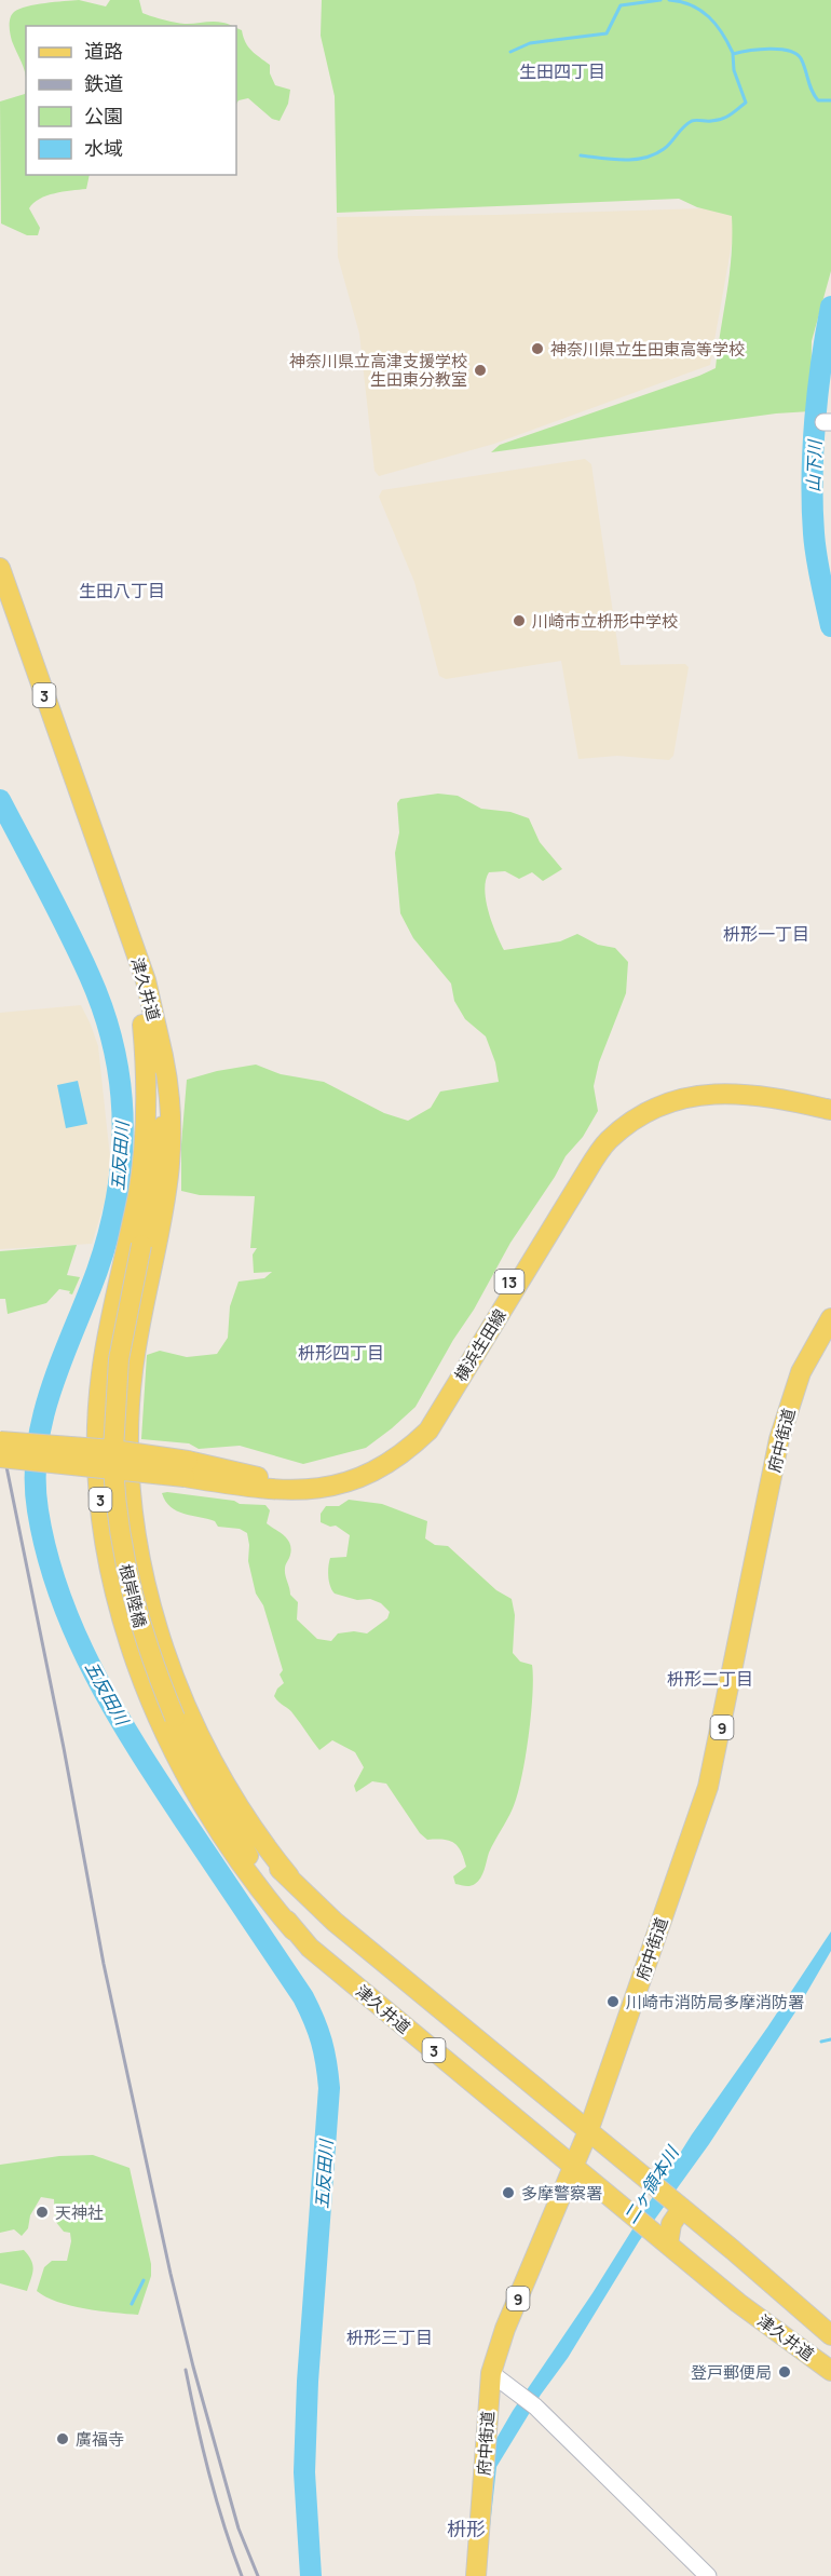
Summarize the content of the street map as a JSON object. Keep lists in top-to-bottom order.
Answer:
{
  "streets": {
    "main road": [
      "3",
      "津久井道",
      "13",
      "横浜生田線",
      "府中街道",
      "根岸陸橋",
      "9"
    ]
  },
  "crossings": [
    ["3", "津久井道"],
    ["津久井道", "府中街道"],
    ["津久井道", "根岸陸橋"],
    ["13", "横浜生田線"],
    ["13", "根岸陸橋"]
  ],
  "districts": [
    "生田四丁目",
    "生田八丁目",
    "枡形一丁目",
    "枡形四丁目",
    "枡形二丁目",
    "枡形三丁目",
    "枡形"
  ],
  "water": ["山下川", "五反田川", "二ヶ領本川"],
  "places": [
    "神奈川県立生田東高等学校",
    "神奈川県立高津支援学校 生田東分教室",
    "川崎市立枡形中学校",
    "川崎市消防局多摩消防署",
    "多摩警察署",
    "天神社",
    "登戸郵便局",
    "廣福寺"
  ],
  "legend": [
    "道路",
    "鉄道",
    "公園",
    "水域"
  ]
}
